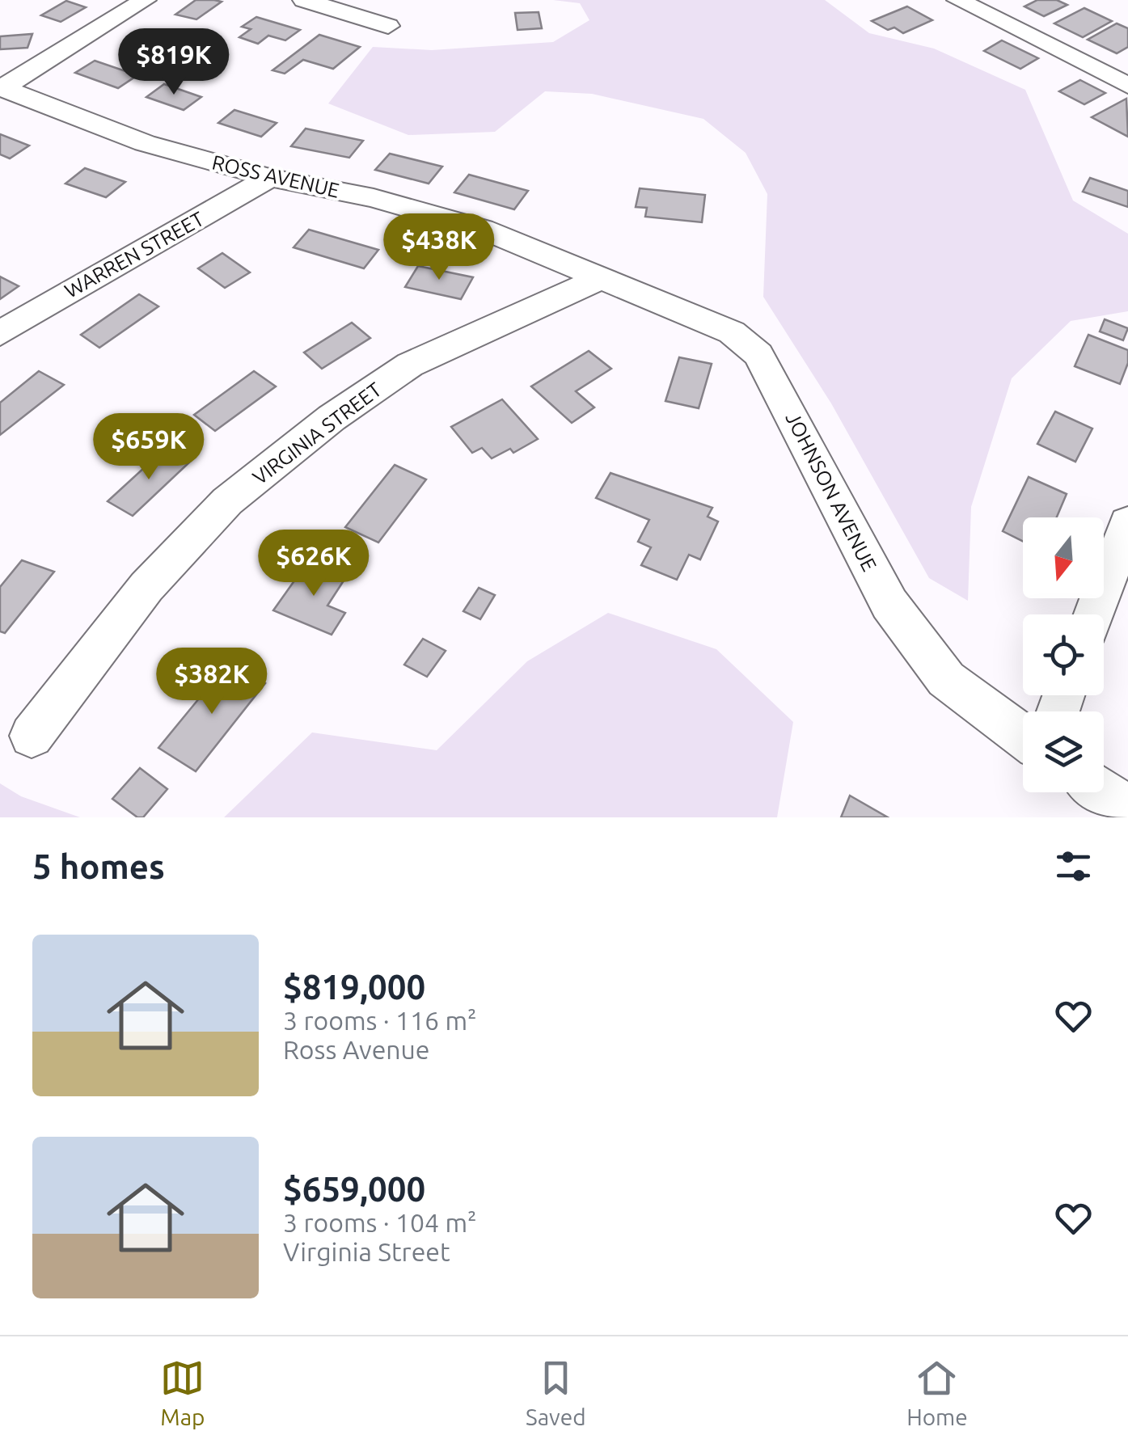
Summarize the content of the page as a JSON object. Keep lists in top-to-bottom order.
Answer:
{
  "streets": {
    "street": [
      "ROSS AVENUE",
      "WARREN STREET",
      "VIRGINIA STREET",
      "JOHNSON AVENUE"
    ]
  },
  "crossings": [
    ["ROSS AVENUE", "WARREN STREET"],
    ["ROSS AVENUE", "VIRGINIA STREET"],
    ["ROSS AVENUE", "JOHNSON AVENUE"],
    ["VIRGINIA STREET", "JOHNSON AVENUE"]
  ],
  "north": "bottom",
  "page": {
    "price": [
      "$819K",
      "$438K",
      "$659K",
      "$626K",
      "$382K"
    ],
    "heading": "5 homes",
    "list": [
      {
        "name": "$819,000",
        "note": "3 rooms · 116 m² · Ross Avenue"
      },
      {
        "name": "$659,000",
        "note": "3 rooms · 104 m² · Virginia Street"
      }
    ],
    "tabs": ["Map", "Saved", "Home"]
  }
}
